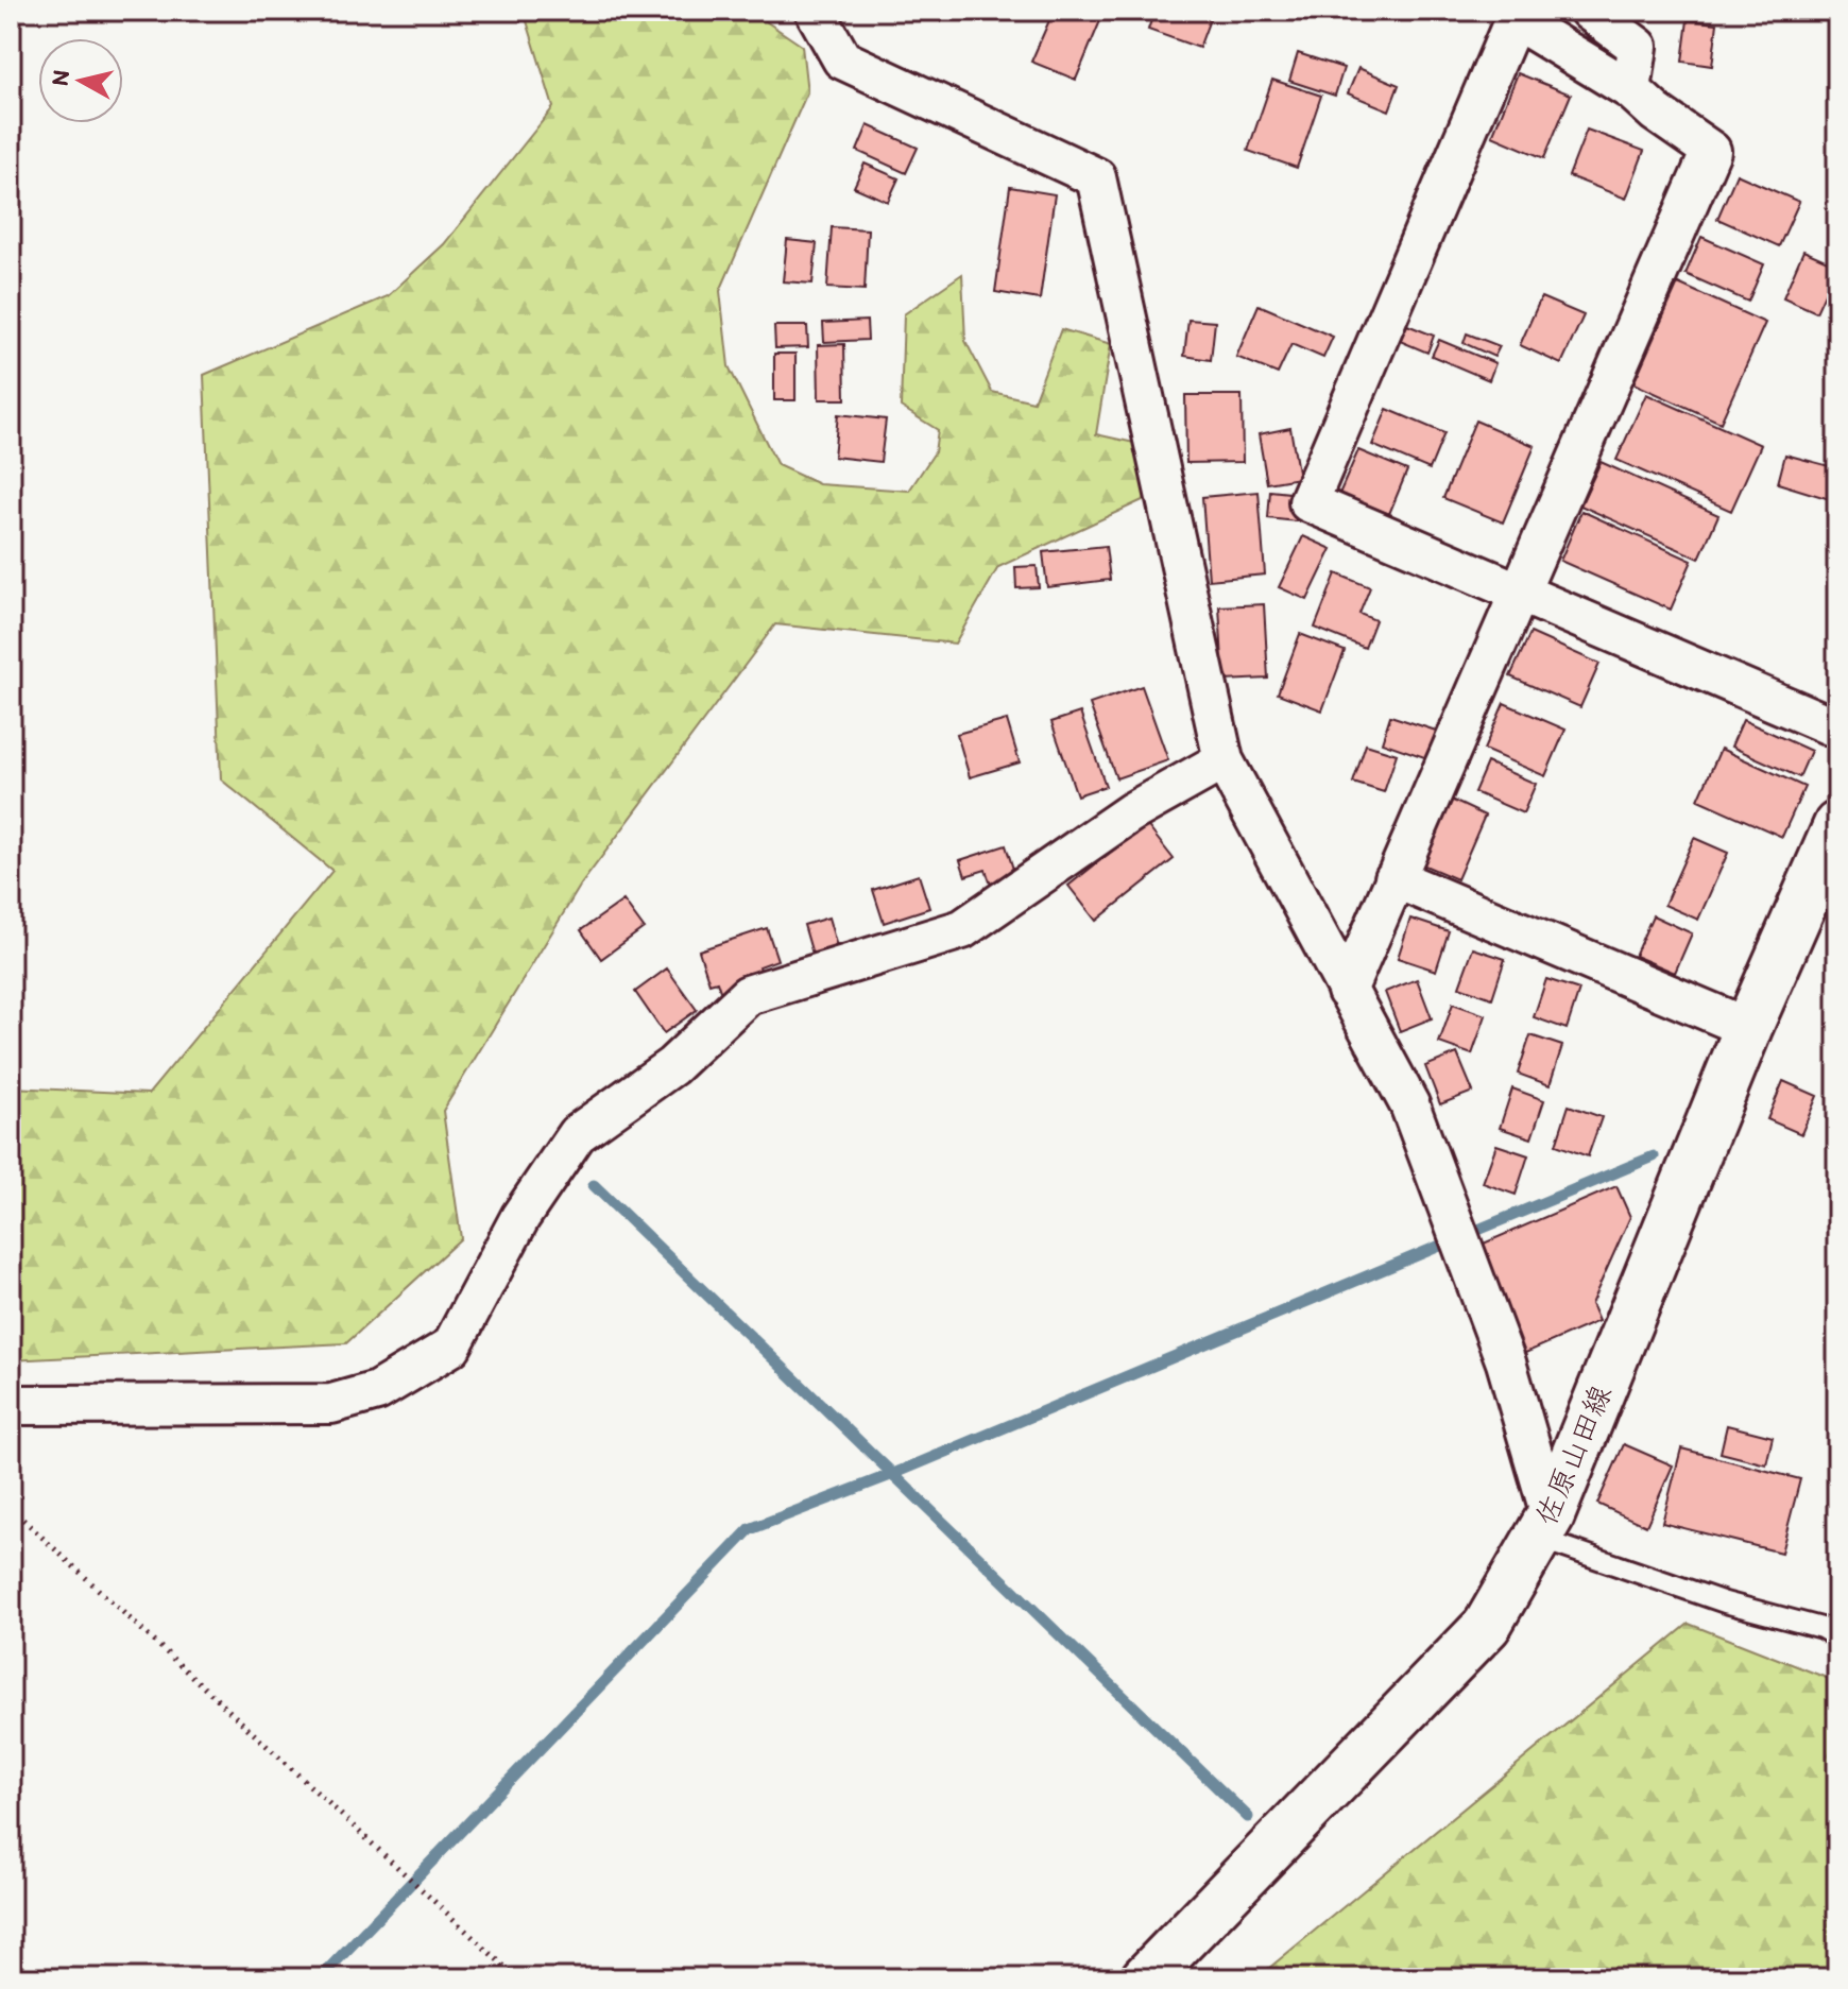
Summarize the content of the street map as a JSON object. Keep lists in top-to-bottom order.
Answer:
{
  "streets": {
    "main road": ["佐原山田線"]
  },
  "north": "left"
}
